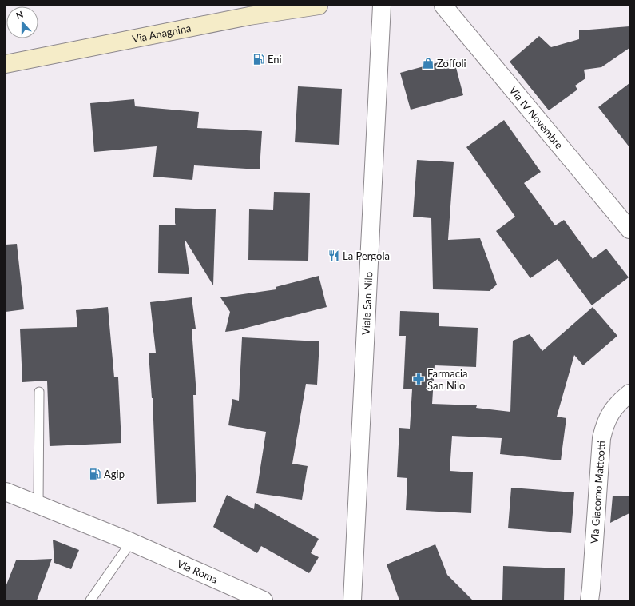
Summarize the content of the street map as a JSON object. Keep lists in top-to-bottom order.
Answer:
{
  "streets": {
    "main road": ["Via Anagnina"],
    "street": [
      "Via IV Novembre",
      "Viale San Nilo",
      "Via Giacomo Matteotti",
      "Via Roma"
    ]
  },
  "places": {
    "fuel station": ["Eni", "Agip"],
    "shop": ["Zoffoli"],
    "restaurant": ["La Pergola"],
    "pharmacy": ["Farmacia San Nilo"]
  },
  "north": "top"
}
